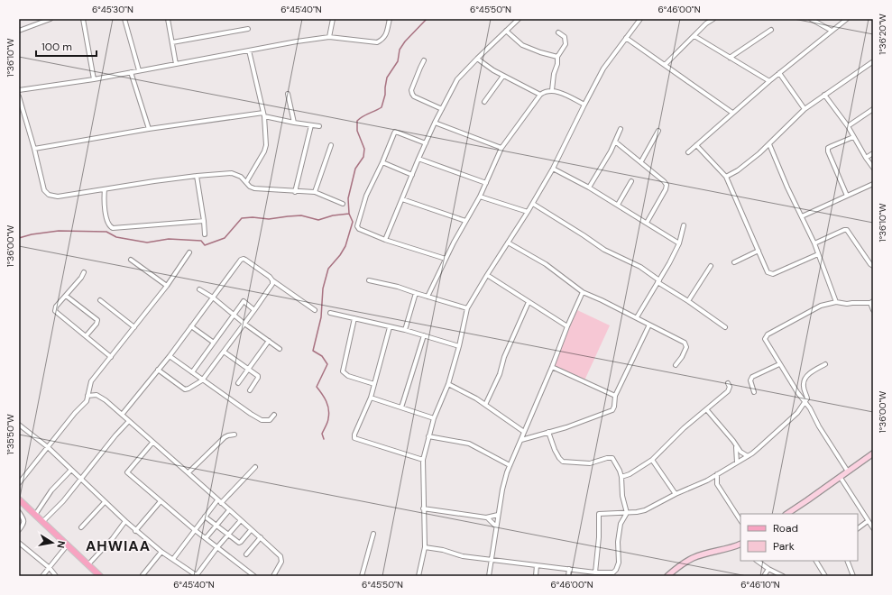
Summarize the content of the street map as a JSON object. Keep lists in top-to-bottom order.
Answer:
{
  "districts": ["AHWIAA"],
  "legend": ["Road", "Park"],
  "scale_bar": "100 m",
  "north": "right",
  "coordinates": [
    "6°45'30\"N",
    "6°45'40\"N",
    "6°45'50\"N",
    "6°46'00\"N",
    "1°36'20\"W",
    "1°36'10\"W",
    "1°36'00\"W",
    "1°35'50\"W",
    "6°46'10\"N"
  ]
}
